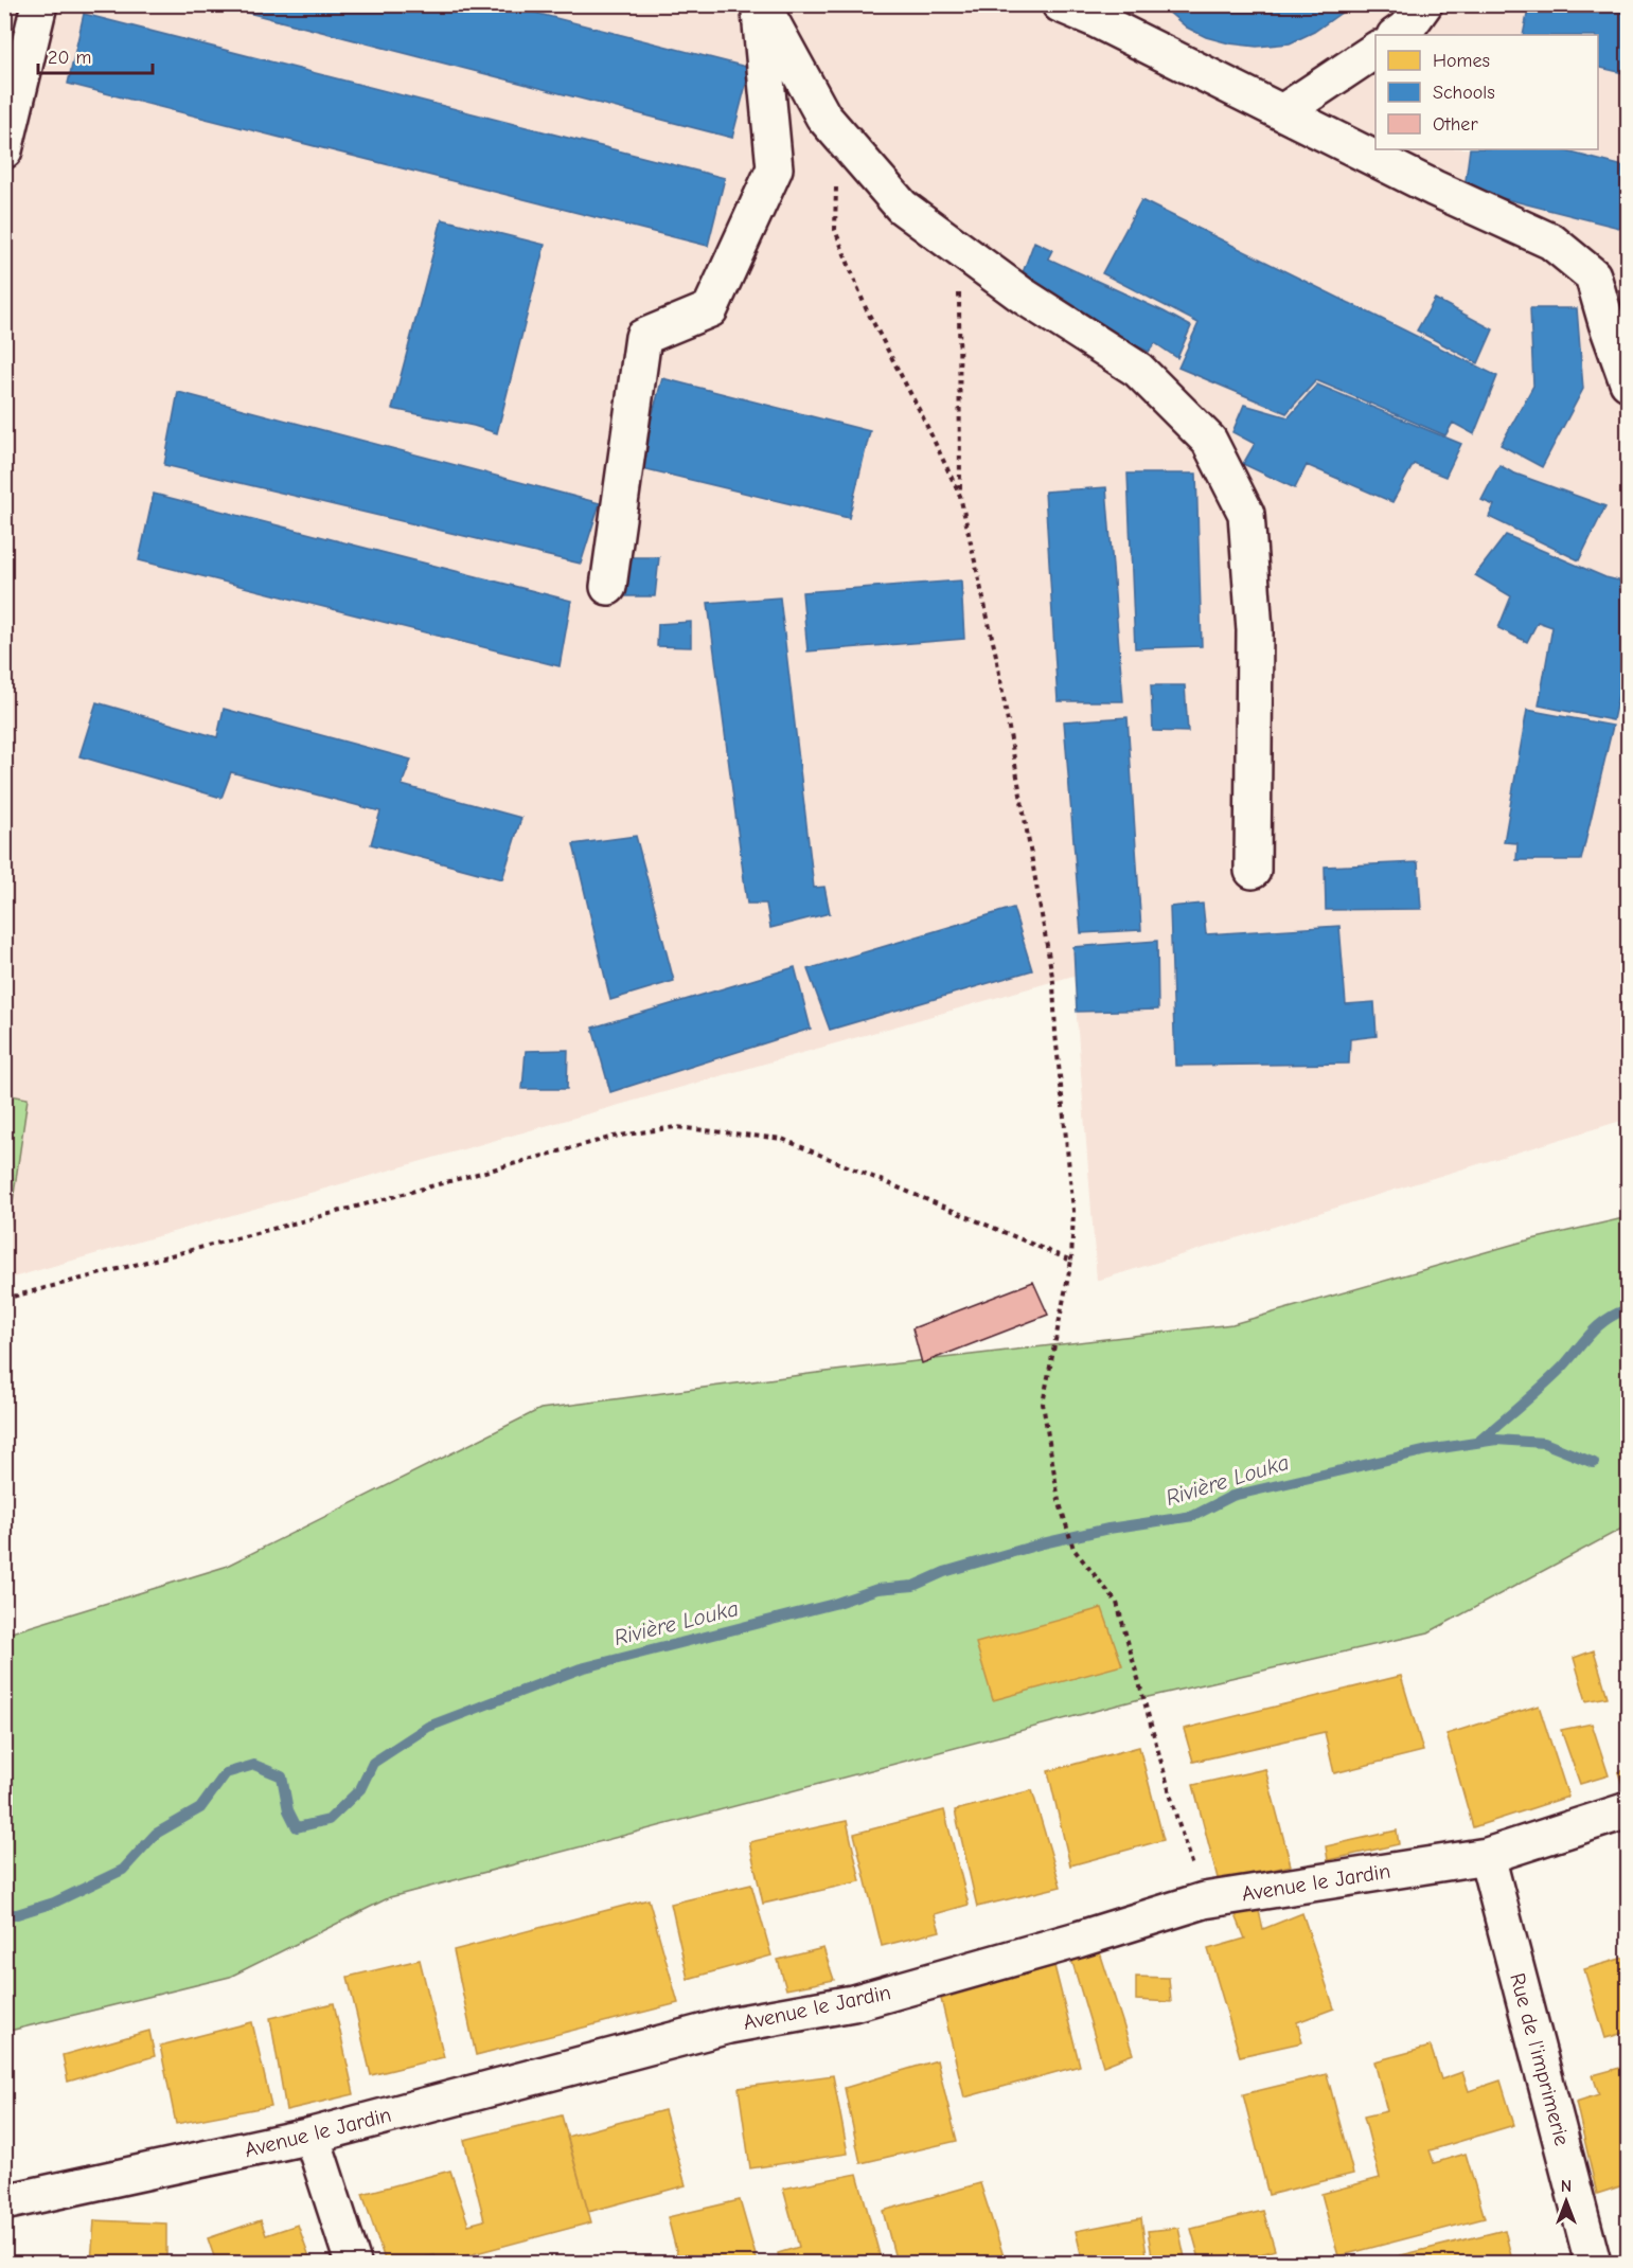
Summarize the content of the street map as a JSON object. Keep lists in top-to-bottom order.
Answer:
{
  "streets": {
    "street": ["Avenue le Jardin", "Rue de l'imprimerie"]
  },
  "crossings": [
    ["Avenue le Jardin", "Rue de l'imprimerie"]
  ],
  "water": ["Rivière Louka"],
  "legend": ["Homes", "Schools", "Other"],
  "scale_bar": "20 m",
  "north": "top"
}
